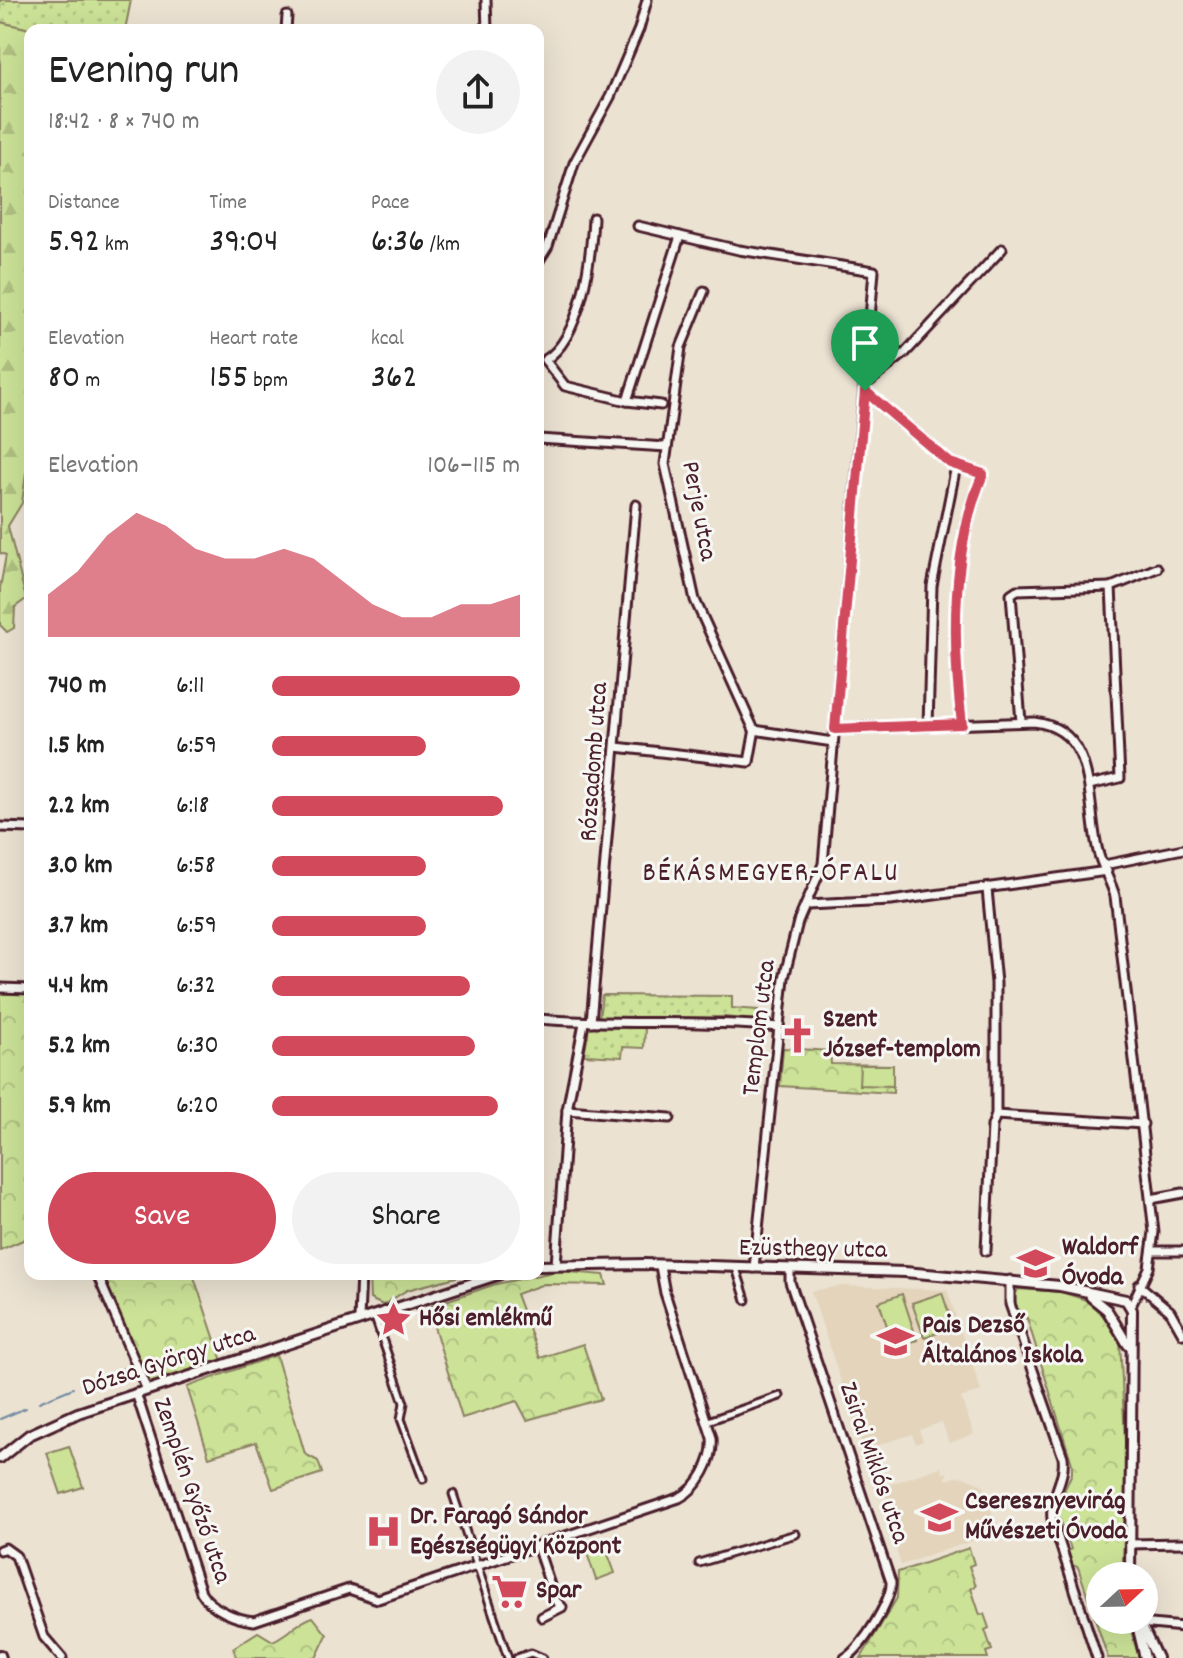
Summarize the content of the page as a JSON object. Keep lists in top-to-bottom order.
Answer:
{
  "streets": {
    "street": [
      "Perje utca",
      "Rózsadomb utca",
      "Templom utca",
      "Ezüsthegy utca",
      "Dózsa György utca",
      "Zsirai Miklós utca",
      "Zemplén Győző utca"
    ]
  },
  "crossings": [
    ["Rózsadomb utca", "Ezüsthegy utca"],
    ["Templom utca", "Ezüsthegy utca"],
    ["Ezüsthegy utca", "Zsirai Miklós utca"],
    ["Dózsa György utca", "Zemplén Győző utca"]
  ],
  "districts": ["BÉKÁSMEGYER-ÓFALU"],
  "places": {
    "church": ["Szent József-templom"],
    "school or university": ["Waldorf Óvoda", "Pais Dezső Általános Iskola", "Cseresznyevirág Művészeti Óvoda"],
    "place": ["Hősi emlékmű"],
    "hospital": ["Dr. Faragó Sándor Egészségügyi Központ"],
    "supermarket": ["Spar"]
  },
  "north": "right",
  "page": {
    "heading": ["Evening run", "18:42 · 8 × 740 m"],
    "stats": [
      ["Distance", "5.92 km"],
      ["Time", "39:04"],
      ["Pace", "6:36 /km"],
      ["Elevation", "80 m"],
      ["Heart rate", "155 bpm"],
      ["kcal", "362"]
    ],
    "chart": ["Elevation", "106–115 m"],
    "list": [
      {
        "name": "740 m",
        "note": "6:11"
      },
      {
        "name": "1.5 km",
        "note": "6:59"
      },
      {
        "name": "2.2 km",
        "note": "6:18"
      },
      {
        "name": "3.0 km",
        "note": "6:58"
      },
      {
        "name": "3.7 km",
        "note": "6:59"
      },
      {
        "name": "4.4 km",
        "note": "6:32"
      },
      {
        "name": "5.2 km",
        "note": "6:30"
      },
      {
        "name": "5.9 km",
        "note": "6:20"
      }
    ],
    "buttons": ["Save", "Share"]
  }
}
